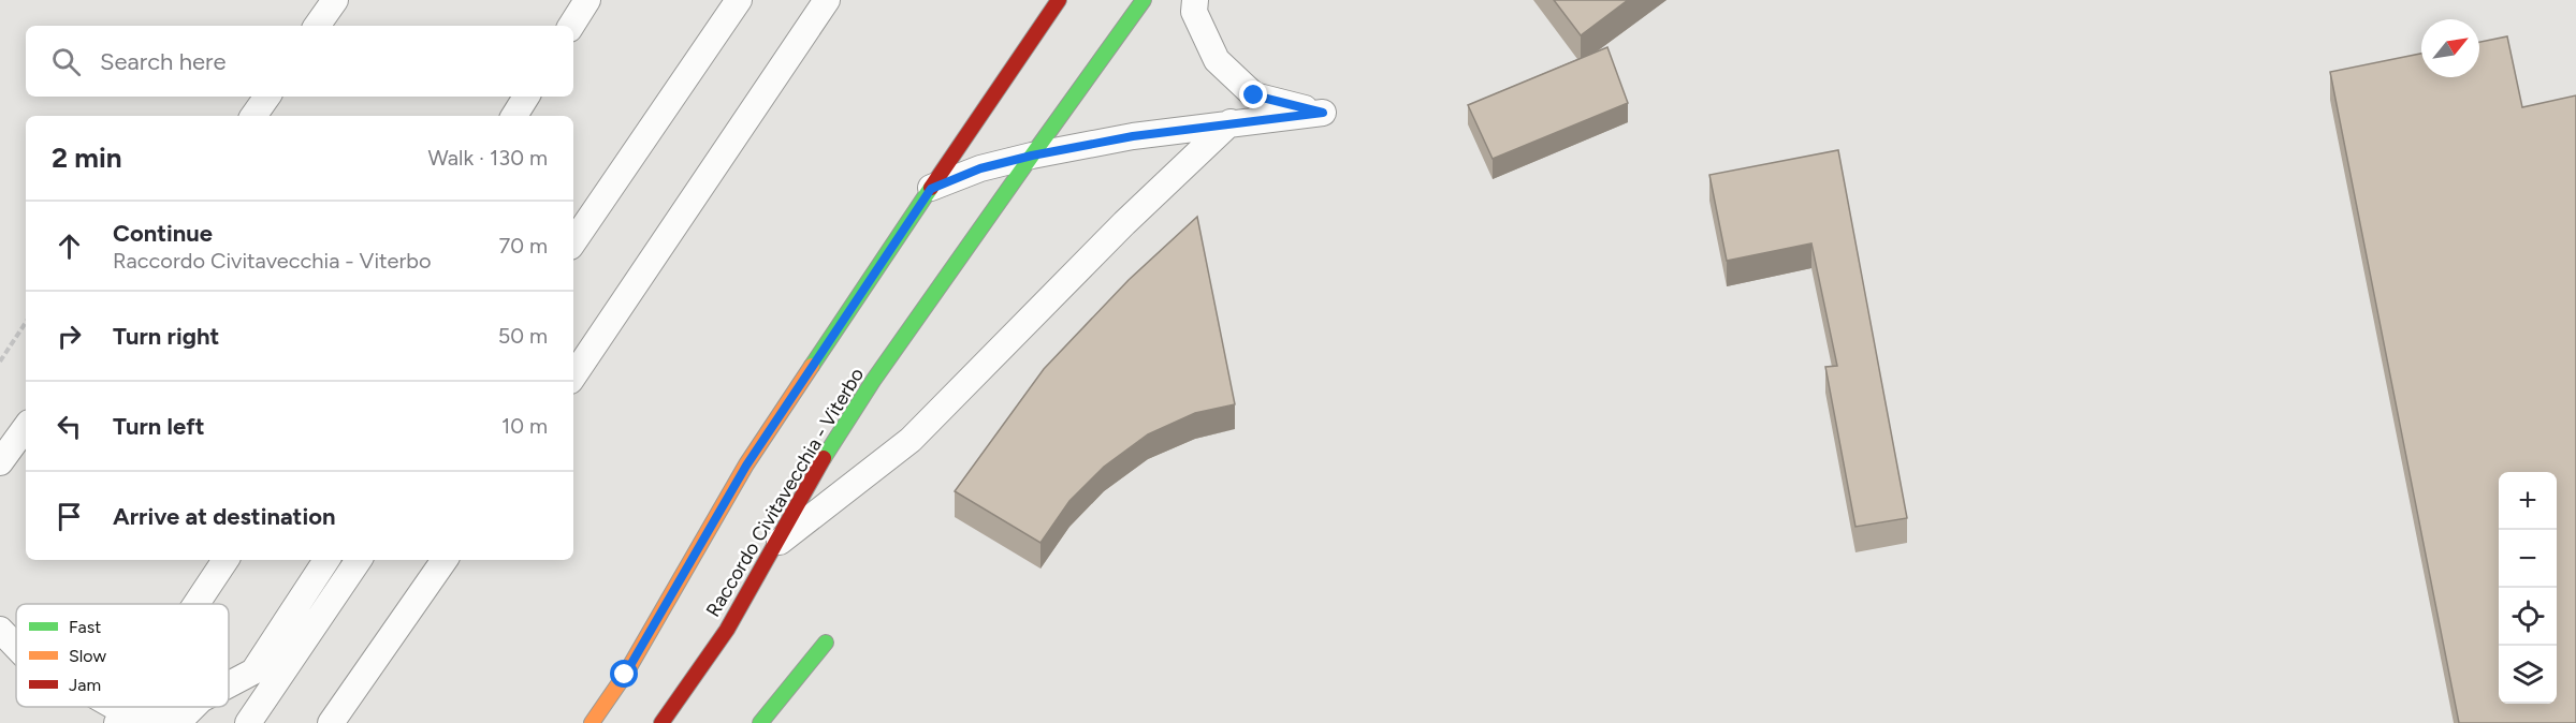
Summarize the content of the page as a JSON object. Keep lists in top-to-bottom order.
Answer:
{
  "streets": {
    "main road": ["Raccordo Civitavecchia - Viterbo"]
  },
  "legend": ["Fast", "Slow", "Jam"],
  "north": "top right",
  "page": {
    "search": "Search here",
    "heading": ["2 min", "Walk · 130 m"],
    "list": [
      ["Continue", "Raccordo Civitavecchia - Viterbo", "70 m"],
      ["Turn right", "50 m"],
      ["Turn left", "10 m"],
      "Arrive at destination"
    ],
    "map_buttons": ["+", "−"]
  }
}
